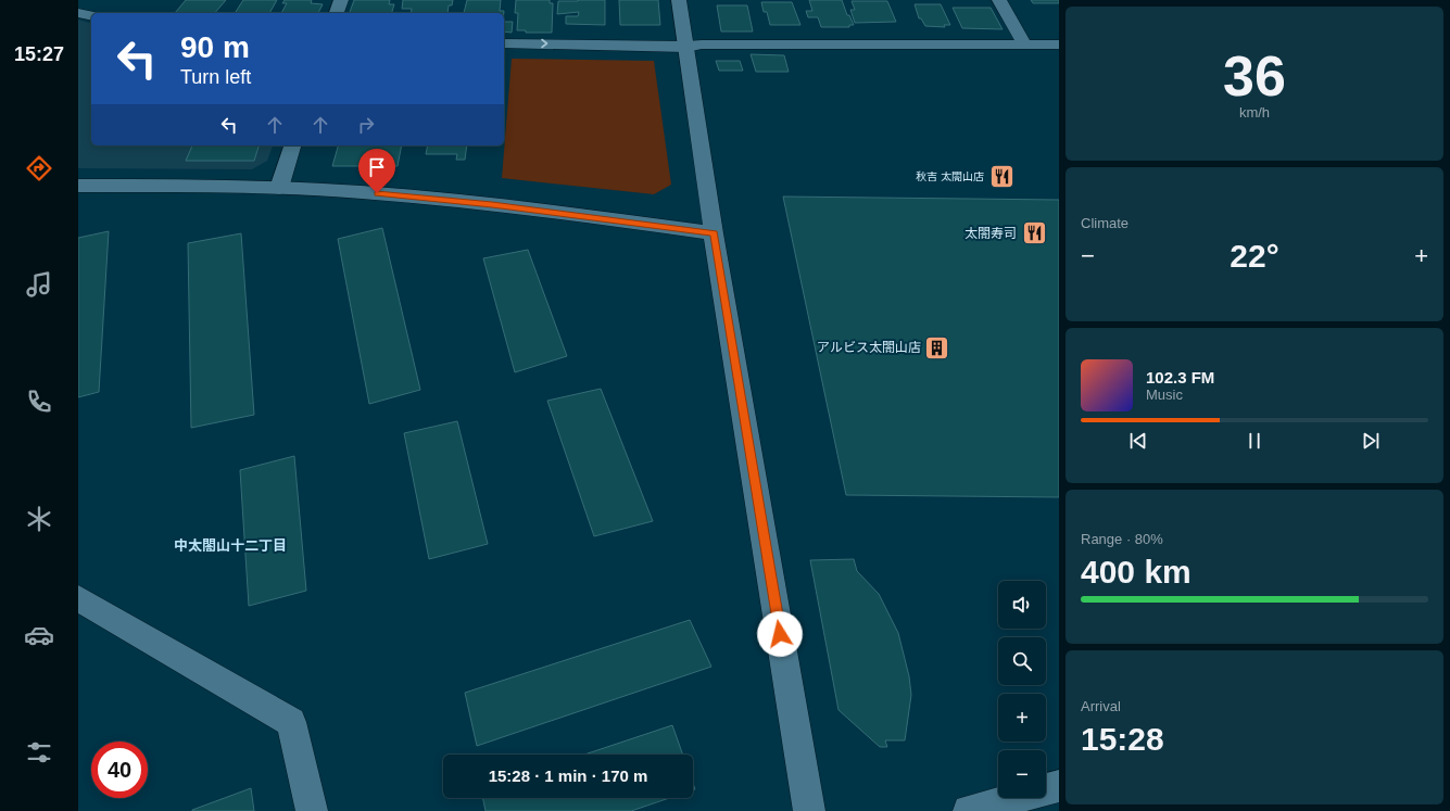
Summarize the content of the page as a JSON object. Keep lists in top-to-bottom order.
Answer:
{
  "districts": ["中太閤山十二丁目"],
  "places": {
    "restaurant": ["秋吉 太閤山店", "太閤寿司"],
    "building": ["アルビス太閤山店"]
  },
  "page": {
    "tabs": "15:27",
    "tile": [
      ["36", "km/h"],
      "Climate",
      ["Range · 80%", "400 km"],
      ["Arrival", "15:28"]
    ],
    "turn": ["90 m", "Turn left"],
    "heat": ["−", "22°", "+"],
    "song": ["102.3 FM", "Music"],
    "map_buttons": ["+", "−"],
    "limit": "40",
    "trip": "15:28 · 1 min · 170 m"
  }
}
